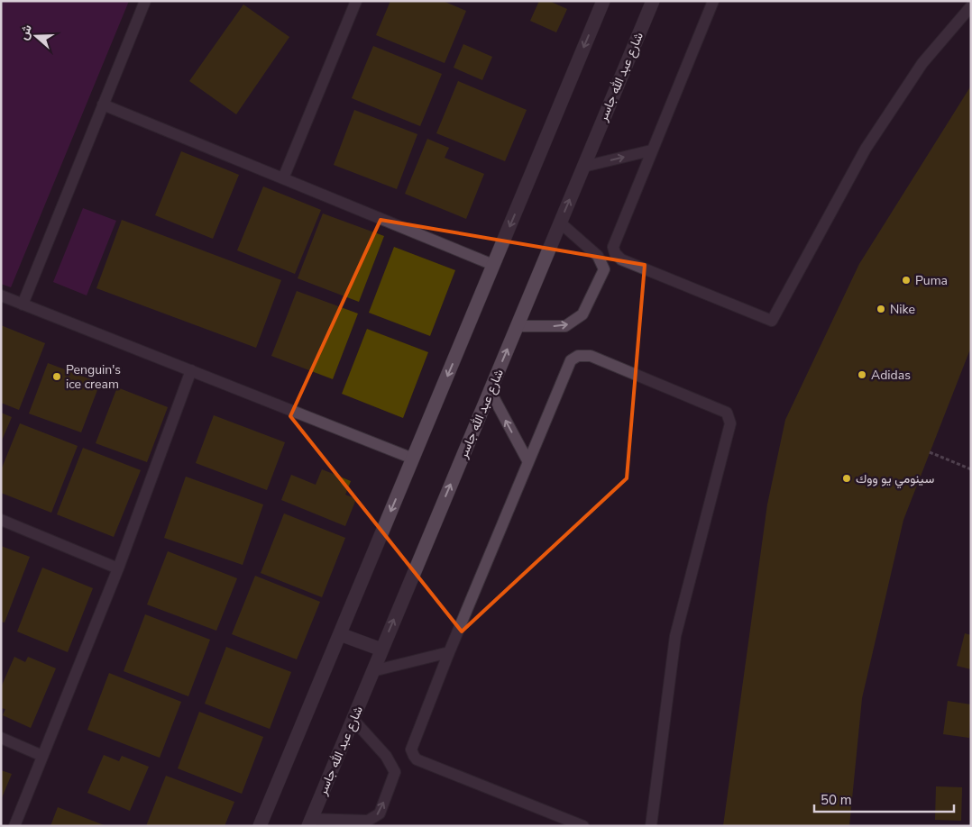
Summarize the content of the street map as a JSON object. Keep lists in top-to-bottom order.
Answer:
{
  "streets": {
    "street": ["شارع عبد الله جاسر"]
  },
  "places": [
    "Puma",
    "Nike",
    "Adidas",
    "Penguin's ice cream",
    "سينومي يو ووك"
  ],
  "scale_bar": "50 m",
  "north": "left"
}
